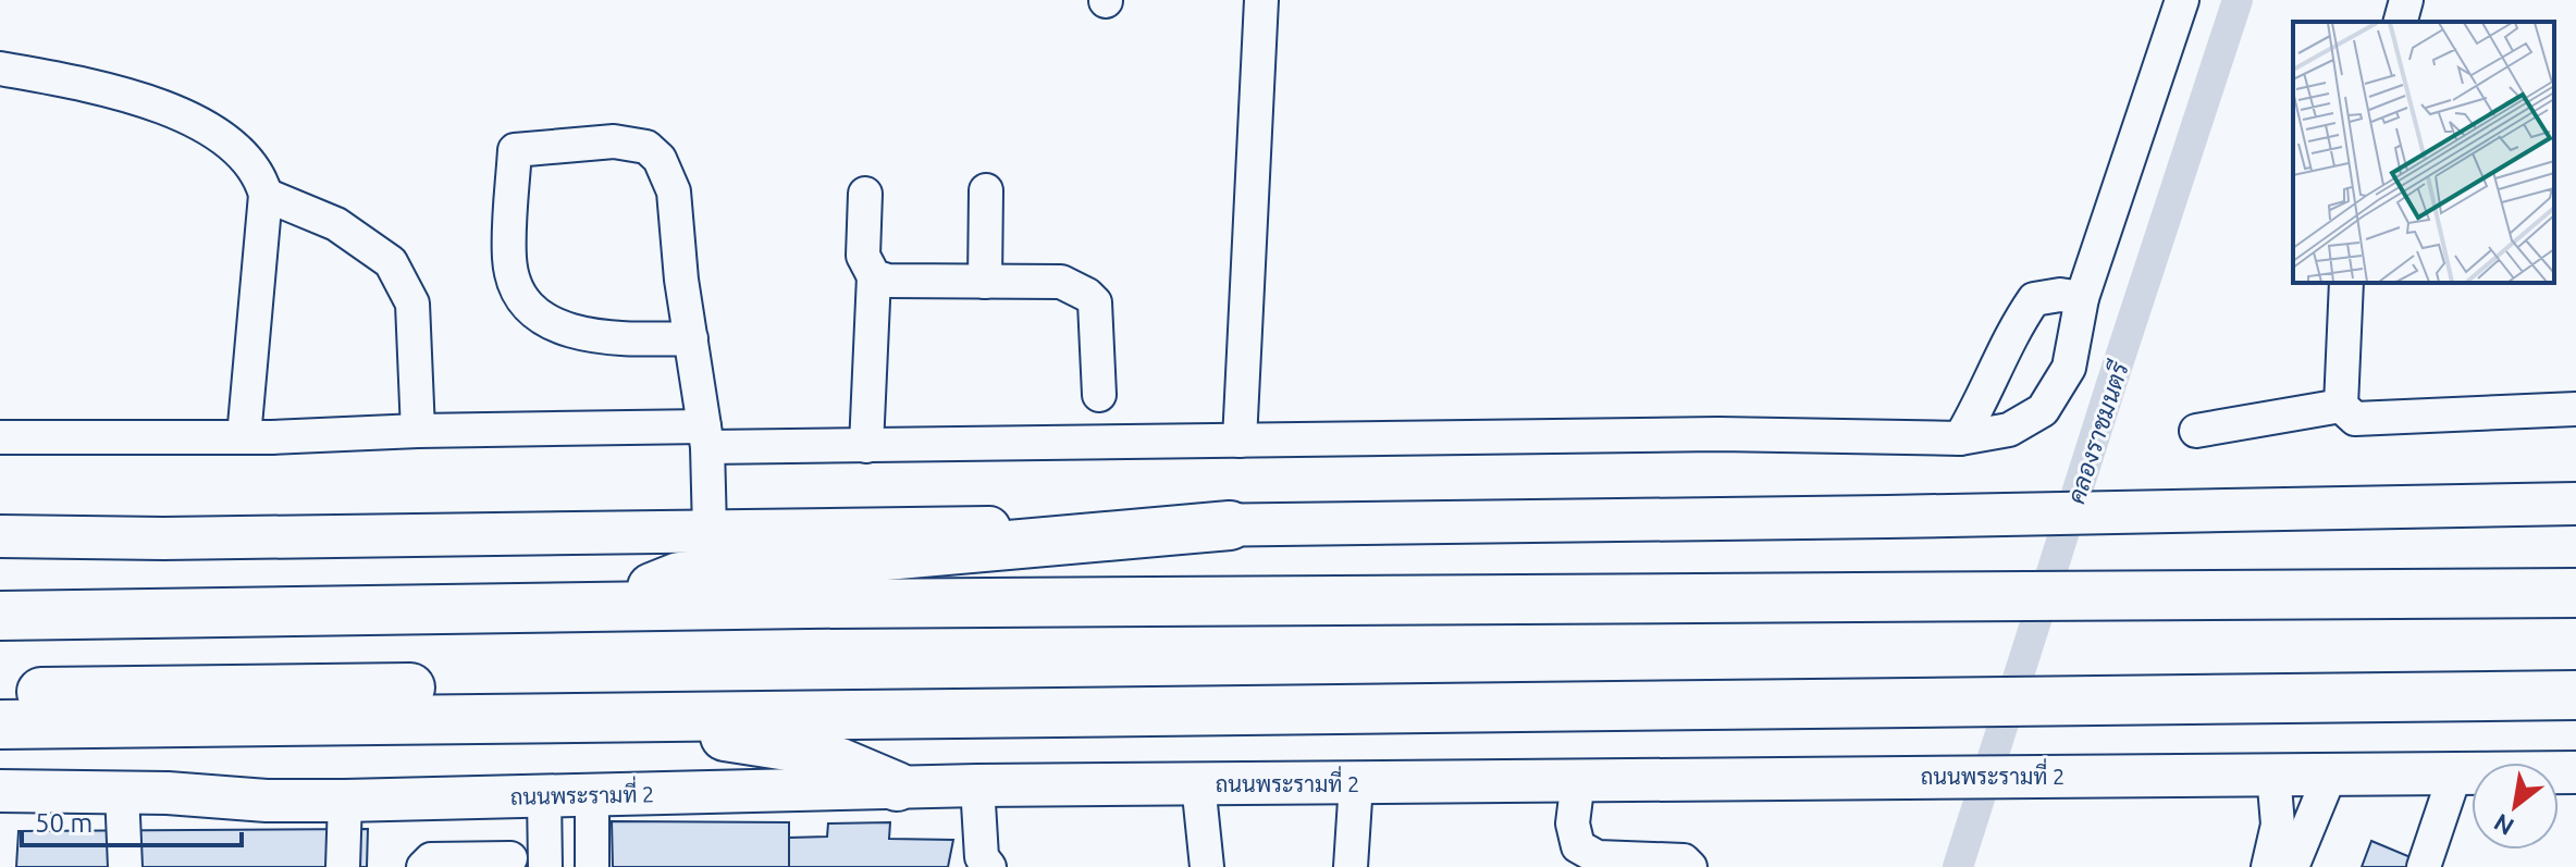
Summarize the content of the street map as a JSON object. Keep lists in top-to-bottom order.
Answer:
{
  "streets": {
    "main road": ["ถนนพระรามที่ 2"]
  },
  "water": ["คลองราชมนตรี"],
  "scale_bar": "50 m",
  "north": "bottom left"
}
